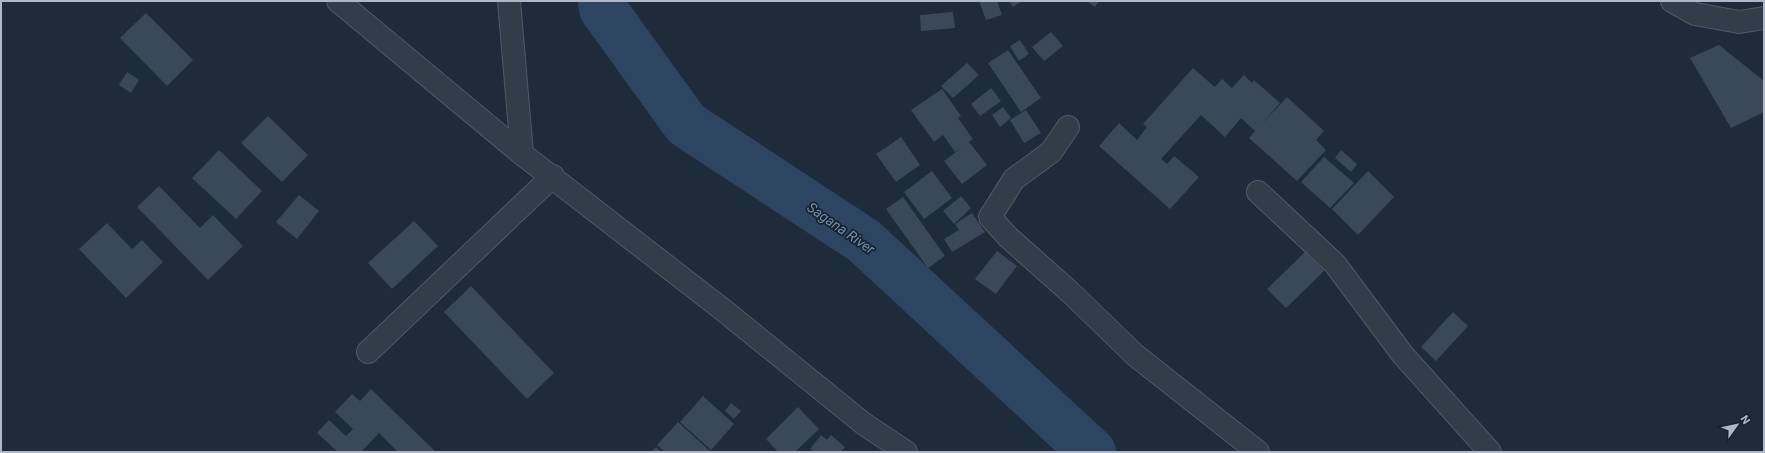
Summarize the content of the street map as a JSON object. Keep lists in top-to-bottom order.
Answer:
{
  "water": ["Sagana River"],
  "north": "top right"
}
